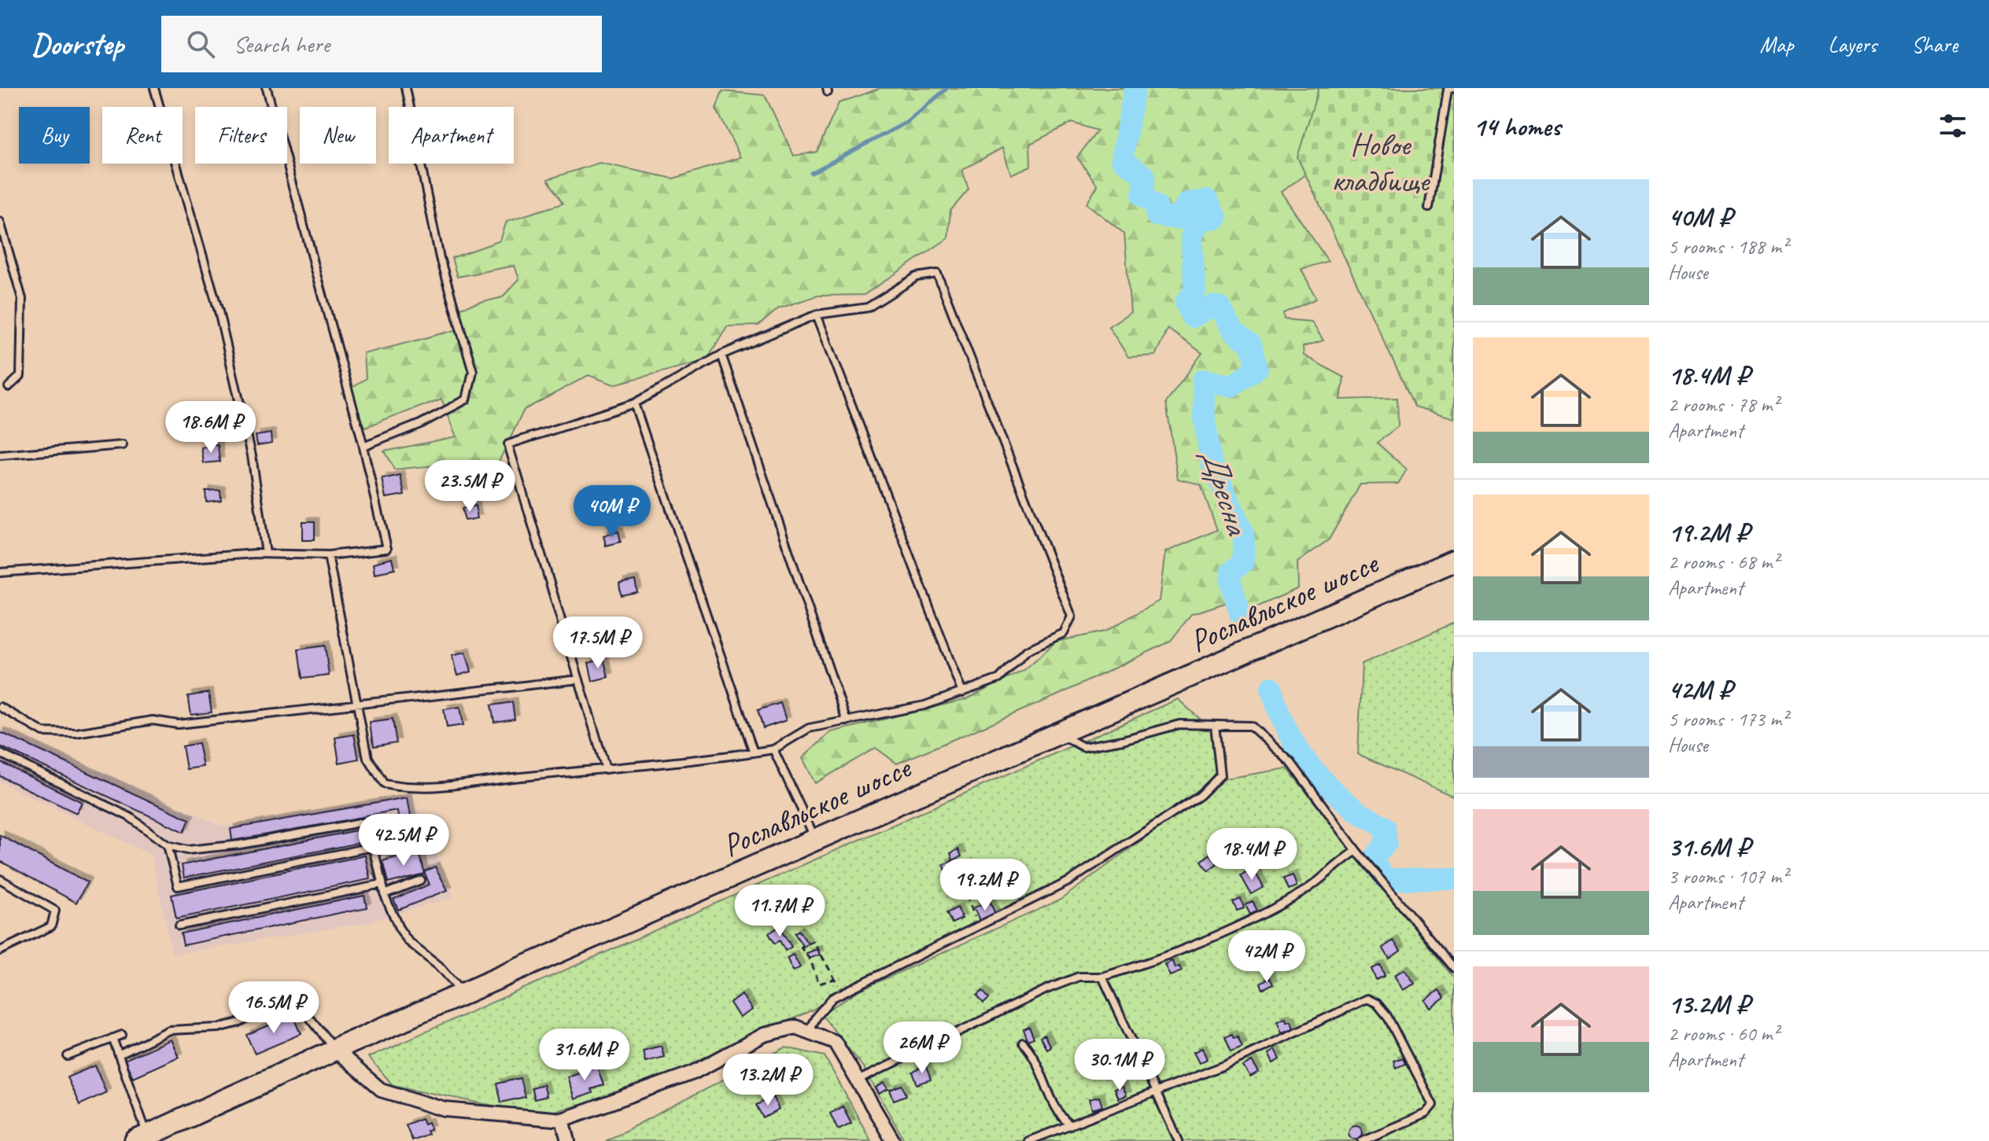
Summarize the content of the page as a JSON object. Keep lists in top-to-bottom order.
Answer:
{
  "streets": {
    "main road": ["Рославльское шоссе"]
  },
  "water": ["Дресна"],
  "parks": ["Новое кладбище"],
  "page": {
    "header": "Doorstep",
    "search": "Search here",
    "nav": ["Map", "Layers", "Share"],
    "heading": "14 homes",
    "chip": [
      "Buy",
      "Rent",
      "Filters",
      "New",
      "Apartment"
    ],
    "list": [
      {
        "name": "40M ₽",
        "note": "5 rooms · 188 m² · House"
      },
      {
        "name": "18.4M ₽",
        "note": "2 rooms · 78 m² · Apartment"
      },
      {
        "name": "19.2M ₽",
        "note": "2 rooms · 68 m² · Apartment"
      },
      {
        "name": "42M ₽",
        "note": "5 rooms · 173 m² · House"
      },
      {
        "name": "31.6M ₽",
        "note": "3 rooms · 107 m² · Apartment"
      },
      {
        "name": "13.2M ₽",
        "note": "2 rooms · 60 m² · Apartment"
      }
    ],
    "price": [
      "18.6M ₽",
      "23.5M ₽",
      "40M ₽",
      "17.5M ₽",
      "42.5M ₽",
      "18.4M ₽",
      "19.2M ₽",
      "11.7M ₽",
      "42M ₽",
      "16.5M ₽",
      "26M ₽",
      "31.6M ₽",
      "30.1M ₽",
      "13.2M ₽"
    ]
  }
}
